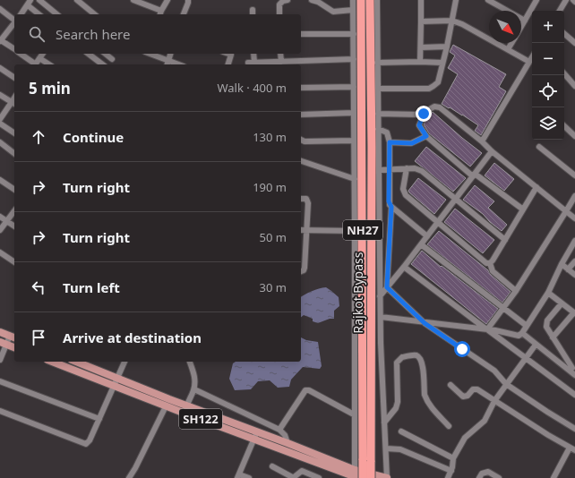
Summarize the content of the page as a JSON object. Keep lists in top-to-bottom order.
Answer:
{
  "streets": {
    "highway": ["NH27", "Rajkot Bypass"],
    "main road": ["SH122"]
  },
  "north": "bottom right",
  "page": {
    "map_buttons": ["+", "−"],
    "search": "Search here",
    "heading": ["5 min", "Walk · 400 m"],
    "list": [
      ["Continue", "130 m"],
      ["Turn right", "190 m"],
      ["Turn right", "50 m"],
      ["Turn left", "30 m"],
      "Arrive at destination"
    ]
  }
}
